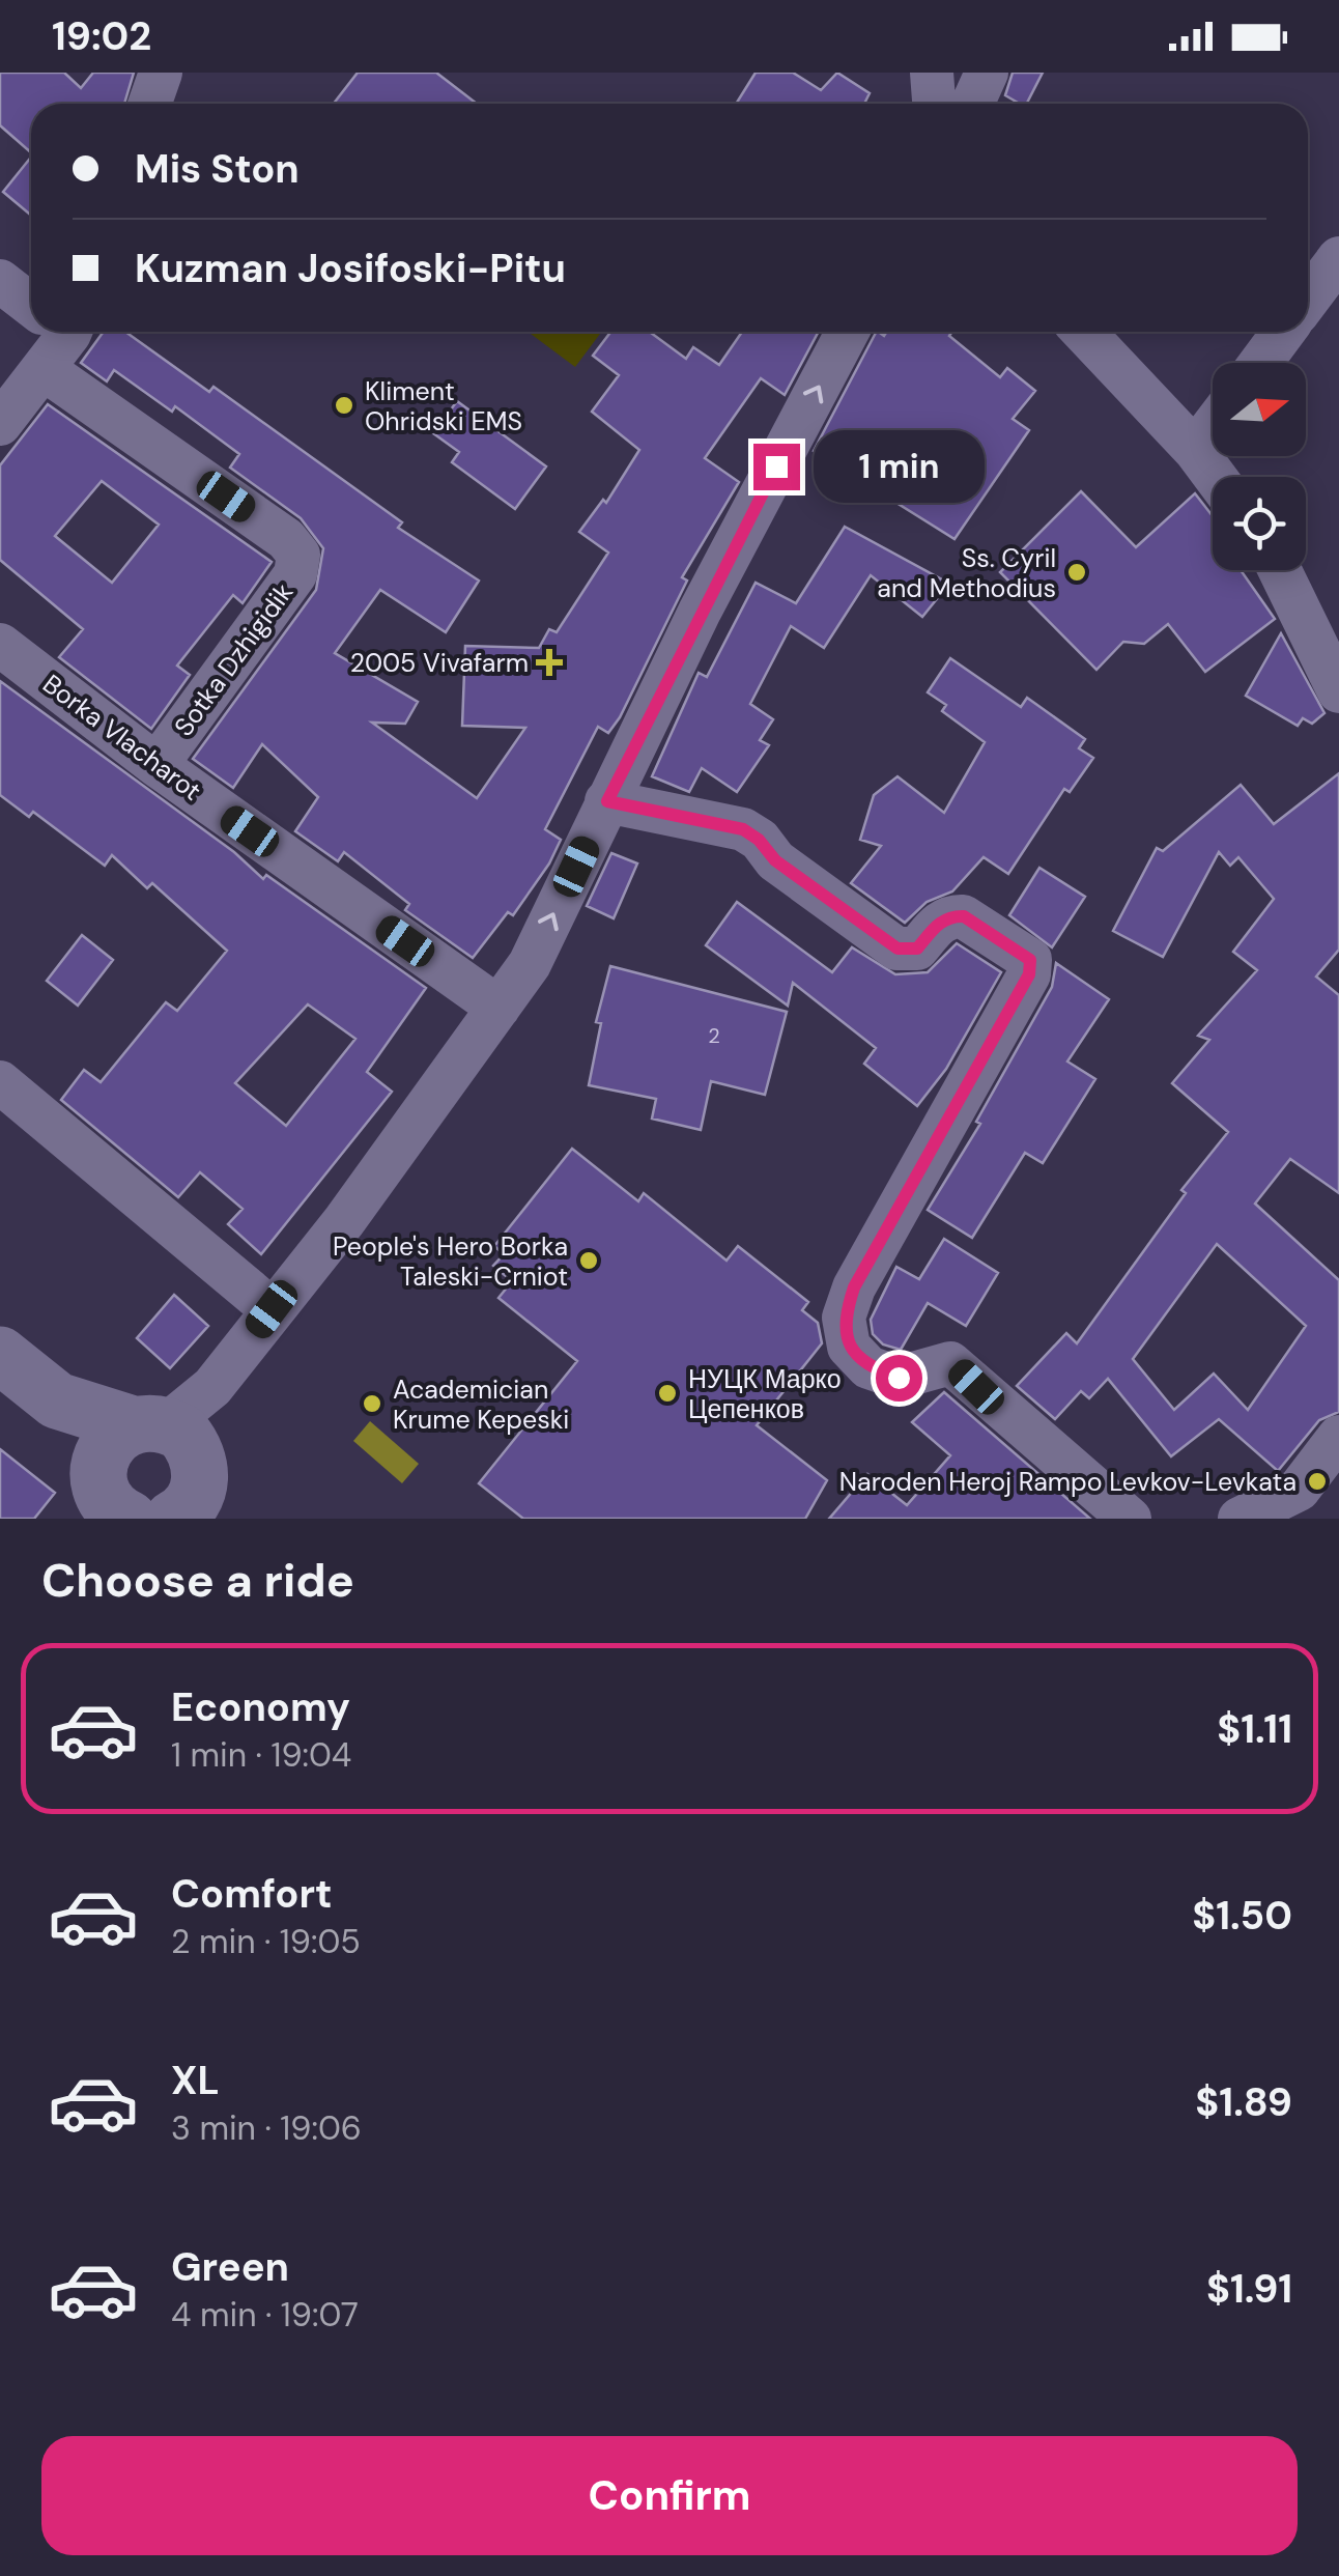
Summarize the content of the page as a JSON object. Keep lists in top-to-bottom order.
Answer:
{
  "streets": {
    "street": ["Sotka Dzhigidik", "Borka Vlacharot"]
  },
  "crossings": [
    ["Sotka Dzhigidik", "Borka Vlacharot"]
  ],
  "places": {
    "other": [
      "Kliment Ohridski EMS",
      "Ss. Cyril and Methodius",
      "People's Hero Borka Taleski-Crniot",
      "НУЦК Марко Цепенков",
      "Academician Krume Kepeski",
      "Naroden Heroj Rampo Levkov-Levkata"
    ],
    "health": ["2005 Vivafarm"]
  },
  "house_numbers": ["2"],
  "north": "right",
  "page": {
    "status": "19:02",
    "banner": ["Mis Ston", "Kuzman Josifoski-Pitu"],
    "bubble": "1 min",
    "heading": "Choose a ride",
    "list": [
      {
        "name": "Economy",
        "note": "1 min · 19:04",
        "value": "$1.11"
      },
      {
        "name": "Comfort",
        "note": "2 min · 19:05",
        "value": "$1.50"
      },
      {
        "name": "XL",
        "note": "3 min · 19:06",
        "value": "$1.89"
      },
      {
        "name": "Green",
        "note": "4 min · 19:07",
        "value": "$1.91"
      }
    ],
    "buttons": "Confirm"
  }
}
